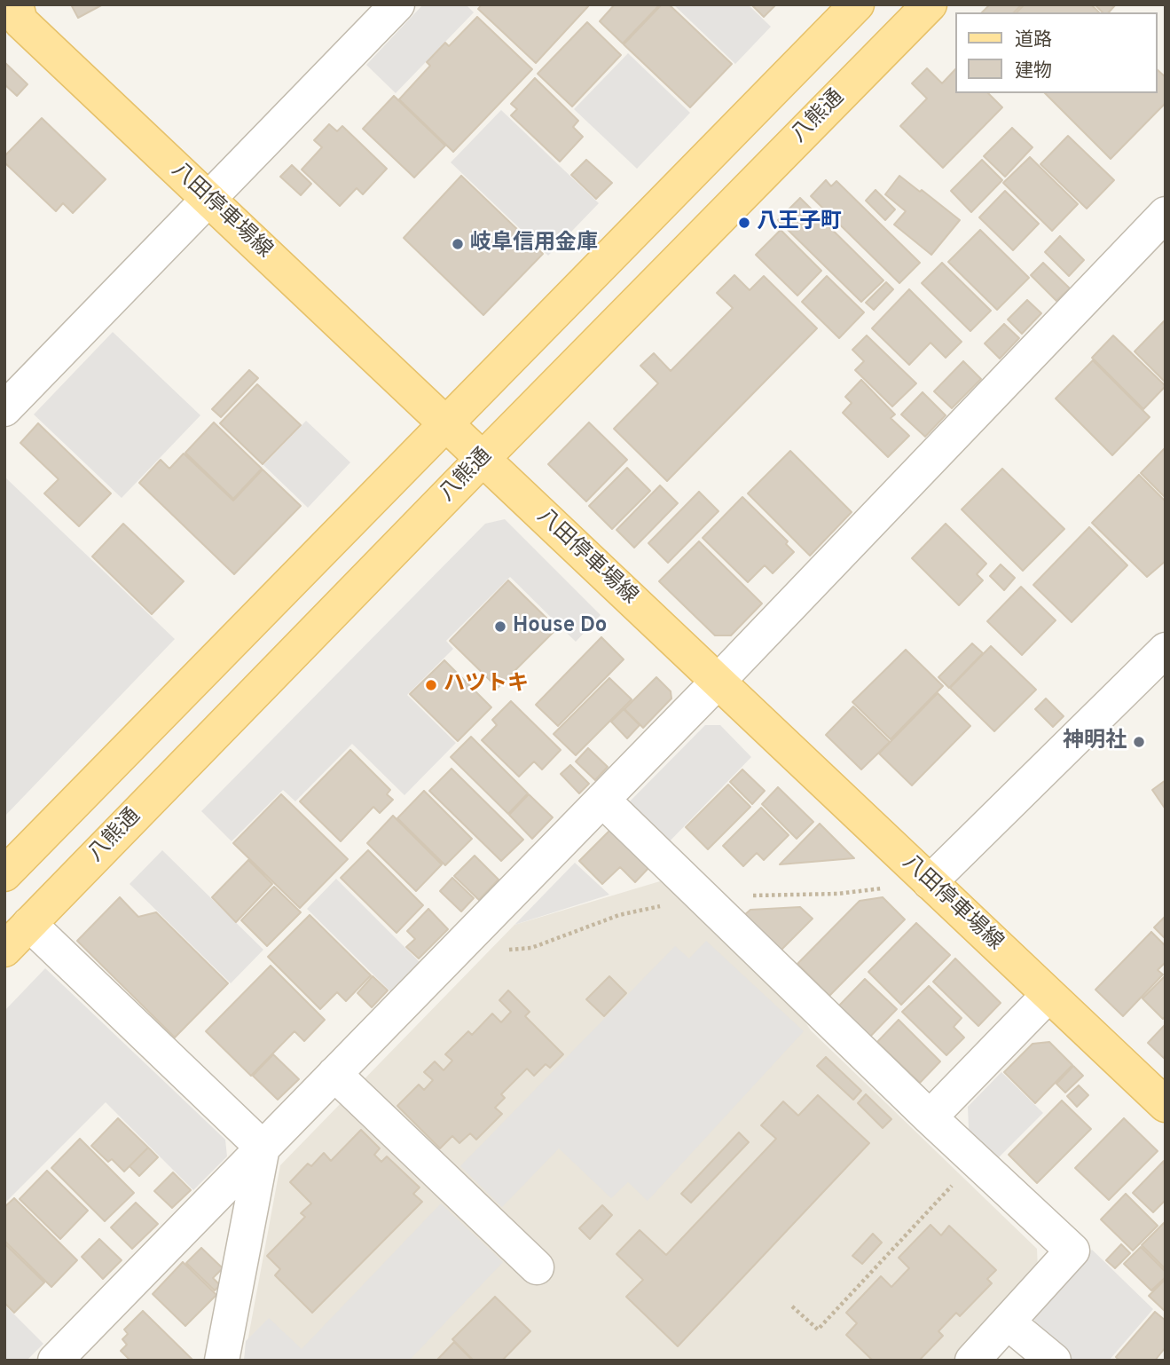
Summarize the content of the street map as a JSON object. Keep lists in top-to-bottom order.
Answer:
{
  "streets": {
    "main road": ["八熊通", "八田停車場線"]
  },
  "crossings": [
    ["八熊通", "八田停車場線"]
  ],
  "places": [
    "八王子町",
    "岐阜信用金庫",
    "House Do",
    "ハツトキ",
    "神明社"
  ],
  "legend": ["道路", "建物"]
}
